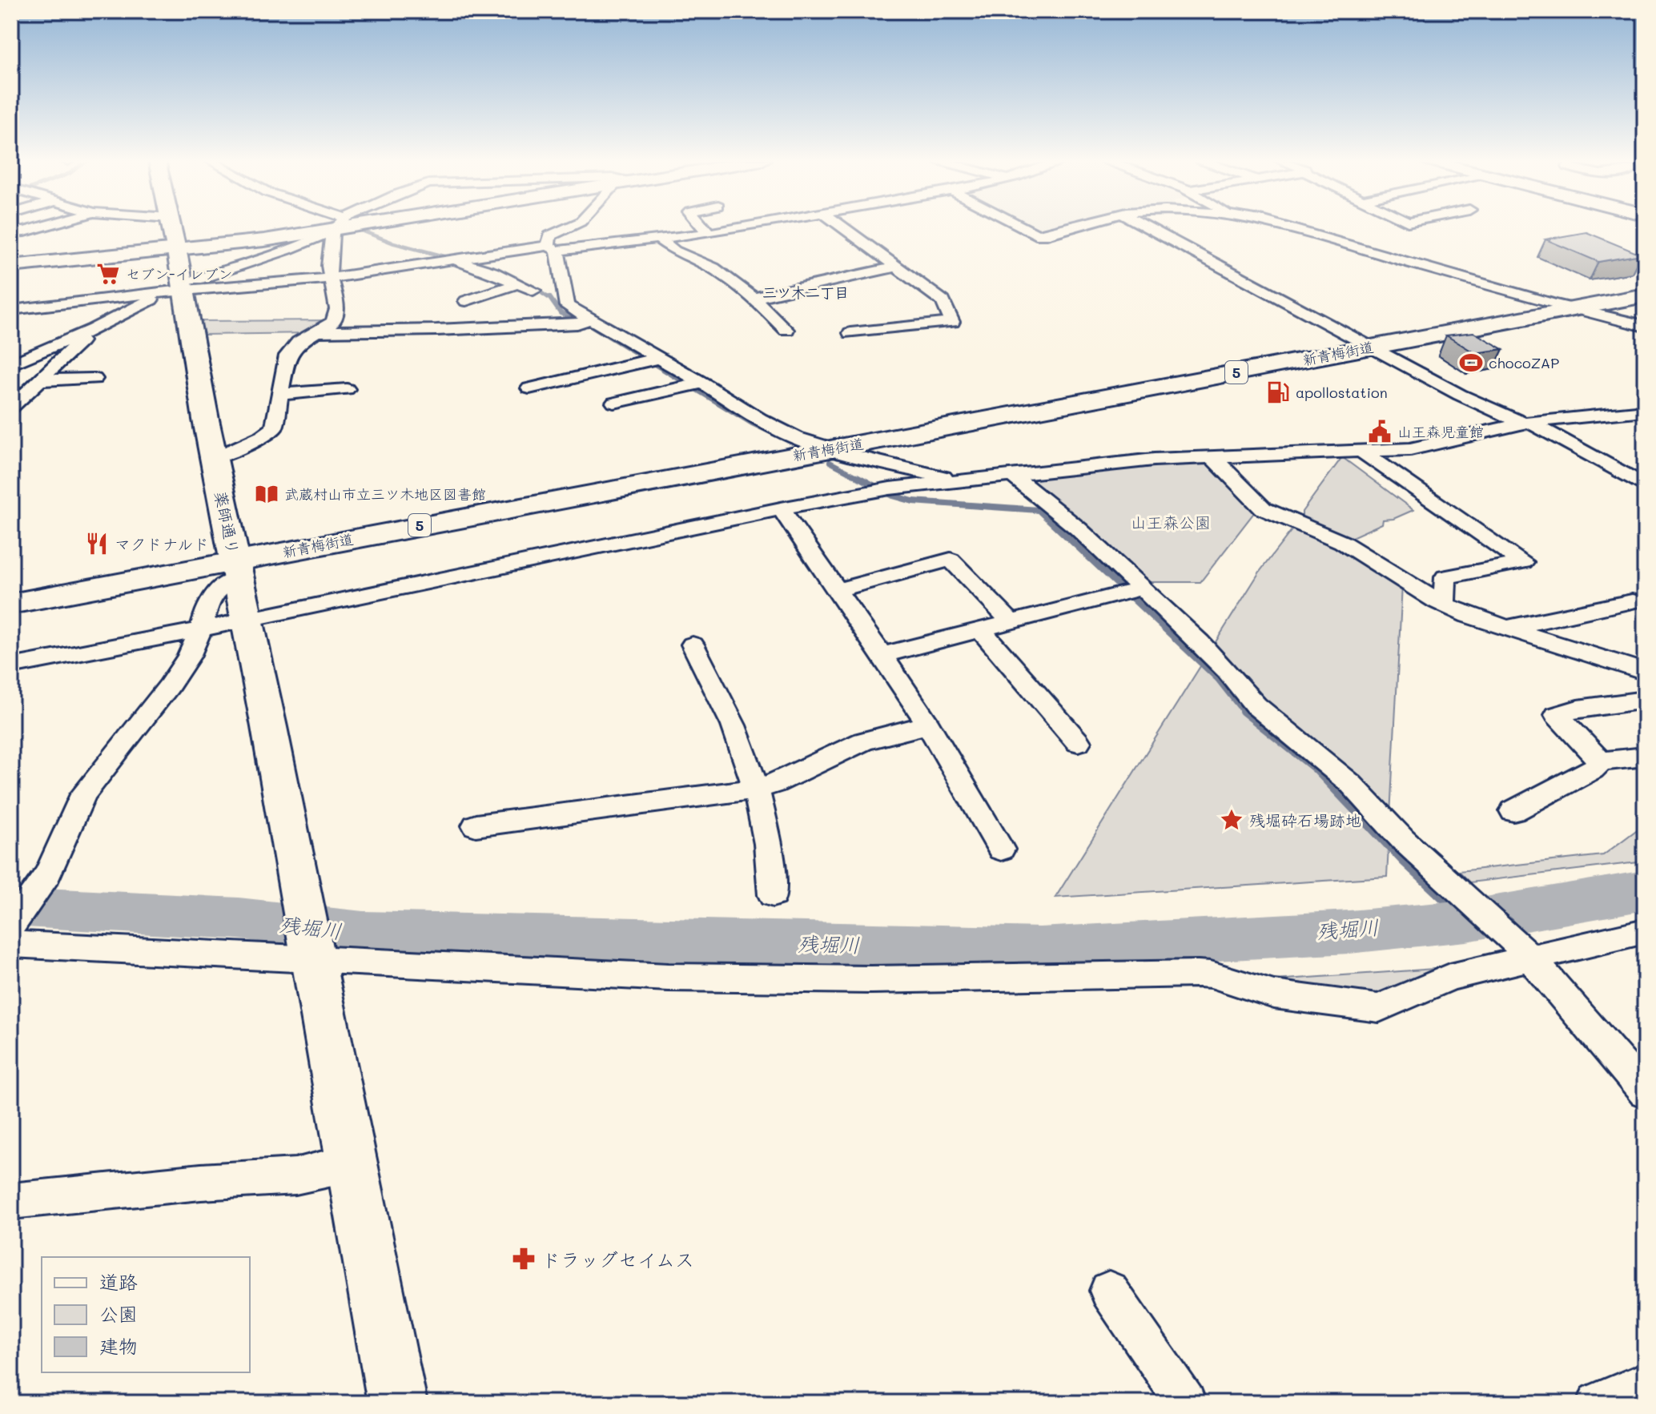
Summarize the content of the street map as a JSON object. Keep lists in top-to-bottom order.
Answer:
{
  "streets": {
    "main road": ["新青梅街道", "5", "薬師通り"]
  },
  "crossings": [
    ["新青梅街道", "薬師通り"]
  ],
  "districts": ["三ツ木二丁目"],
  "water": ["残堀川"],
  "parks": ["山王森公園"],
  "places": {
    "supermarket": ["セブン-イレブン"],
    "sports": ["chocoZAP"],
    "fuel station": ["apollostation"],
    "public building": ["山王森児童館"],
    "library": ["武蔵村山市立三ツ木地区図書館"],
    "restaurant": ["マクドナルド"],
    "place": ["残堀砕石場跡地"],
    "pharmacy": ["ドラッグセイムス"]
  },
  "legend": ["道路", "公園", "建物"]
}
